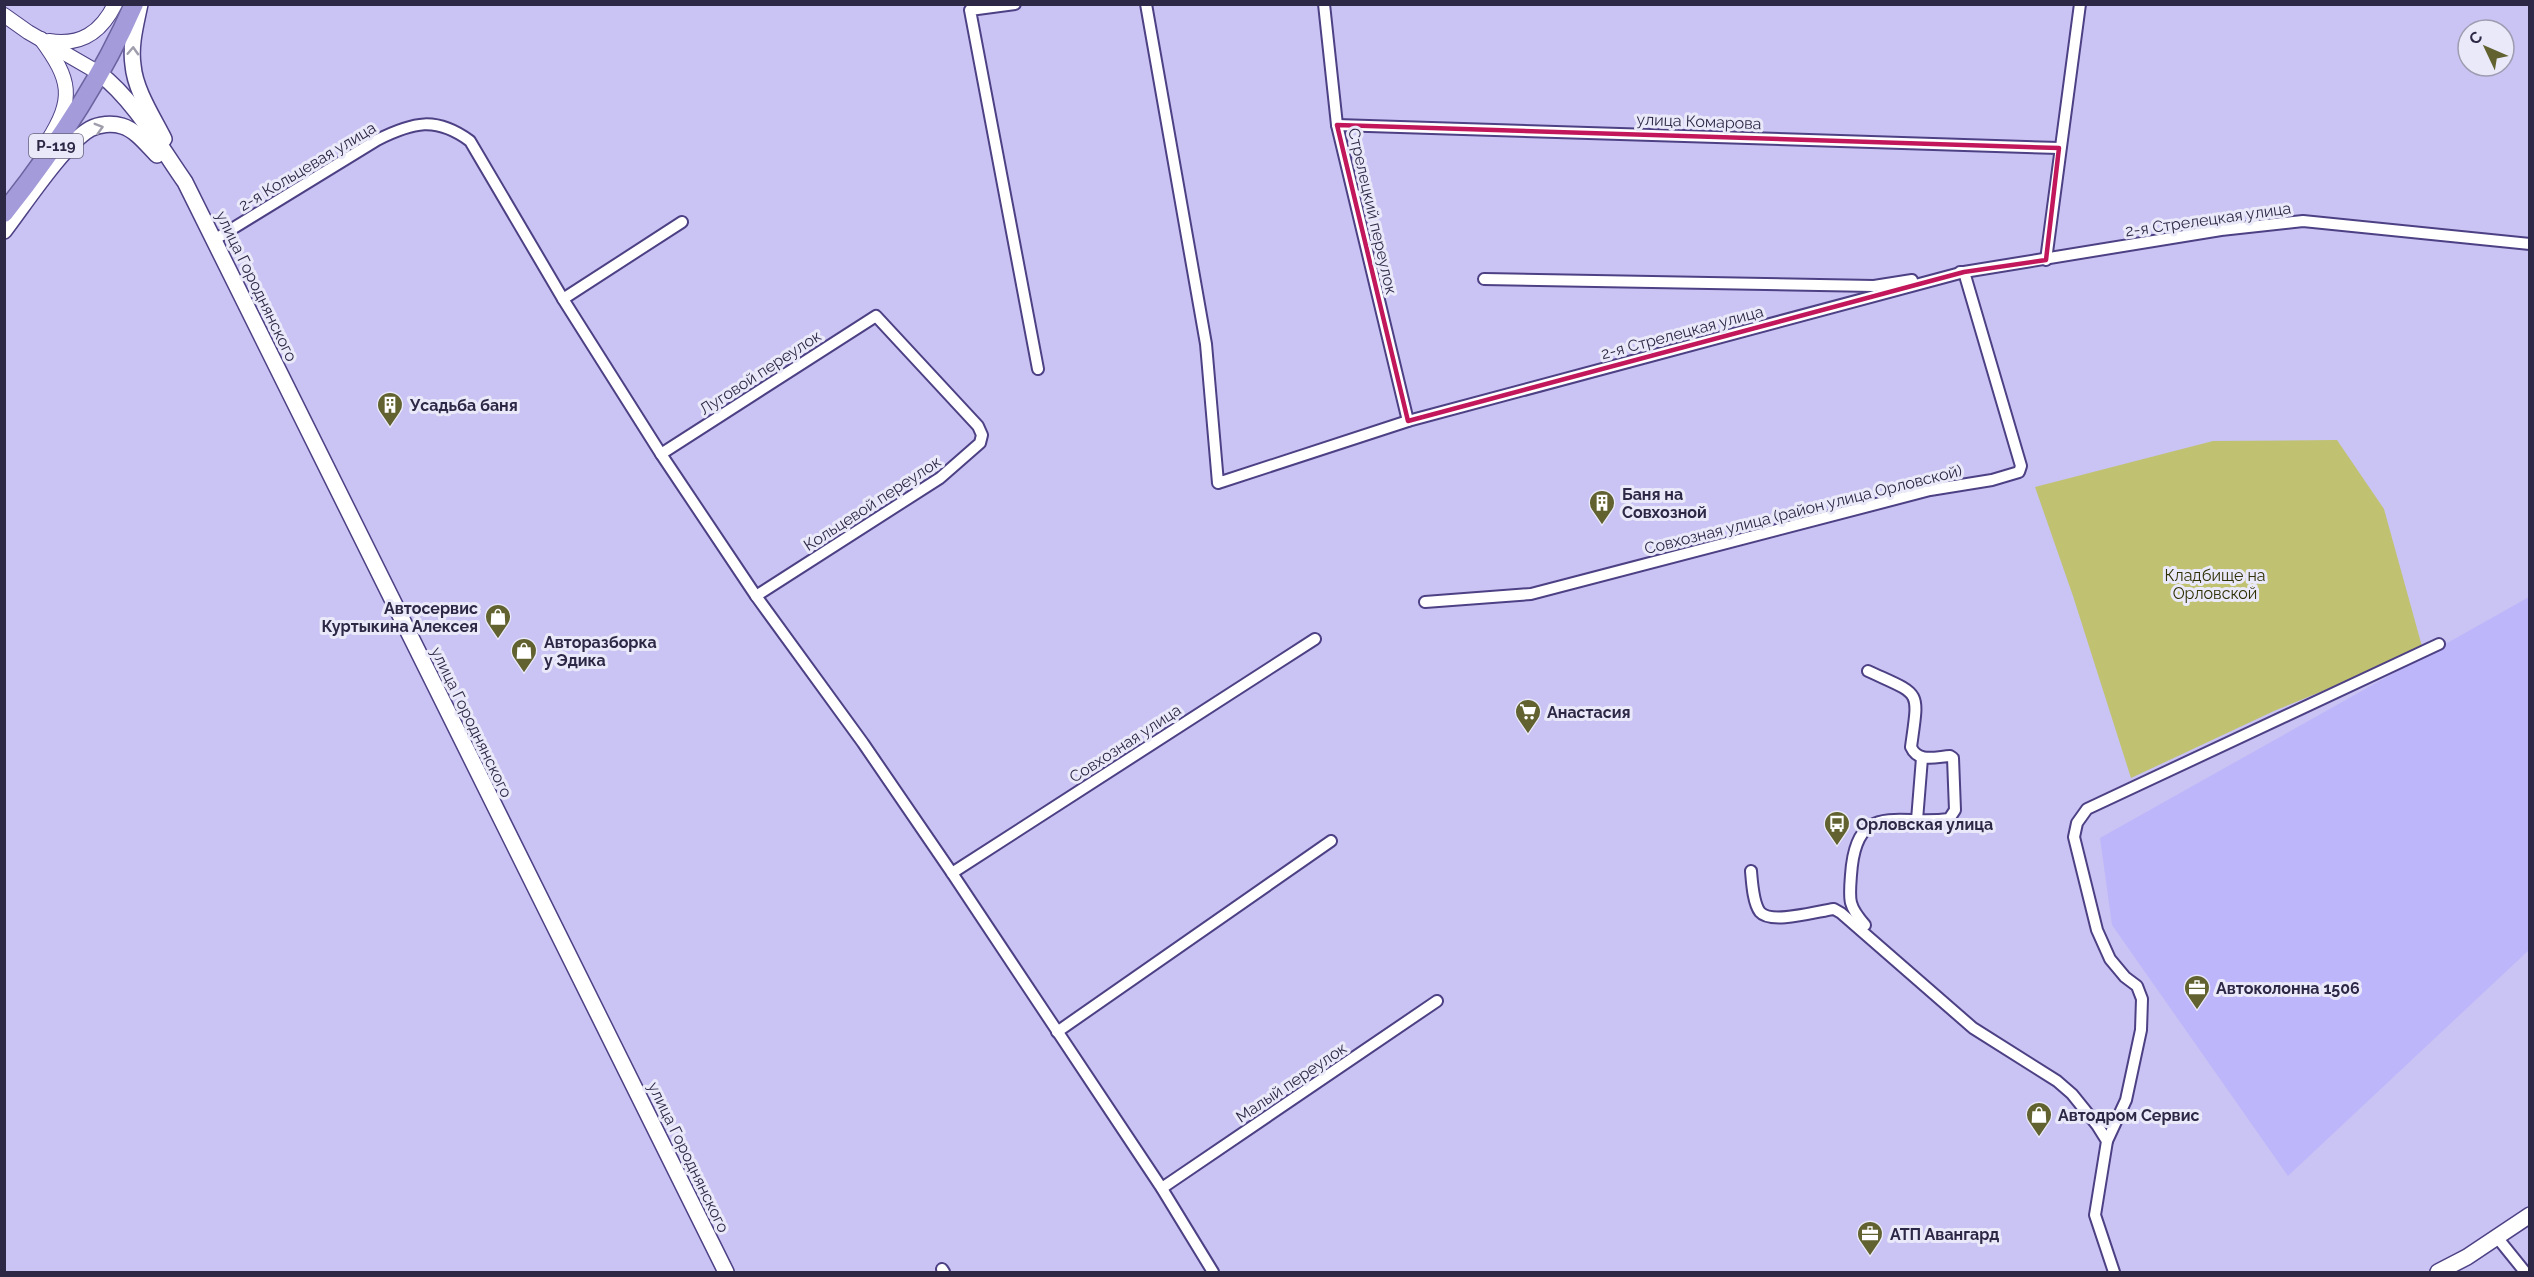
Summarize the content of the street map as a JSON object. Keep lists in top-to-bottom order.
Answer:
{
  "streets": {
    "highway": ["Р-119"],
    "main road": ["улица Городнянского"],
    "street": [
      "улица Комарова",
      "2-я Кольцевая улица",
      "Стрелецкий переулок",
      "2-я Стрелецкая улица",
      "Луговой переулок",
      "Кольцевой переулок",
      "Совхозная улица (район улица Орловской)",
      "Совхозная улица",
      "Малый переулок"
    ]
  },
  "crossings": [
    ["улица Комарова", "Стрелецкий переулок"],
    ["Р-119", "улица Городнянского"],
    ["2-я Кольцевая улица", "улица Городнянского"],
    ["Стрелецкий переулок", "2-я Стрелецкая улица"],
    ["2-я Стрелецкая улица", "Совхозная улица (район улица Орловской)"],
    ["Луговой переулок", "Кольцевой переулок"]
  ],
  "parks": ["Кладбище на Орловской"],
  "places": {
    "building": ["Усадьба баня", "Баня на Совхозной"],
    "shop": ["Автосервис Куртыкина Алексея", "Авторазборка у Эдика", "Автодром Сервис"],
    "supermarket": ["Анастасия"],
    "bus stop": ["Орловская улица"],
    "office": ["Автоколонна 1506", "АТП Авангард"]
  },
  "north": "top left"
}
